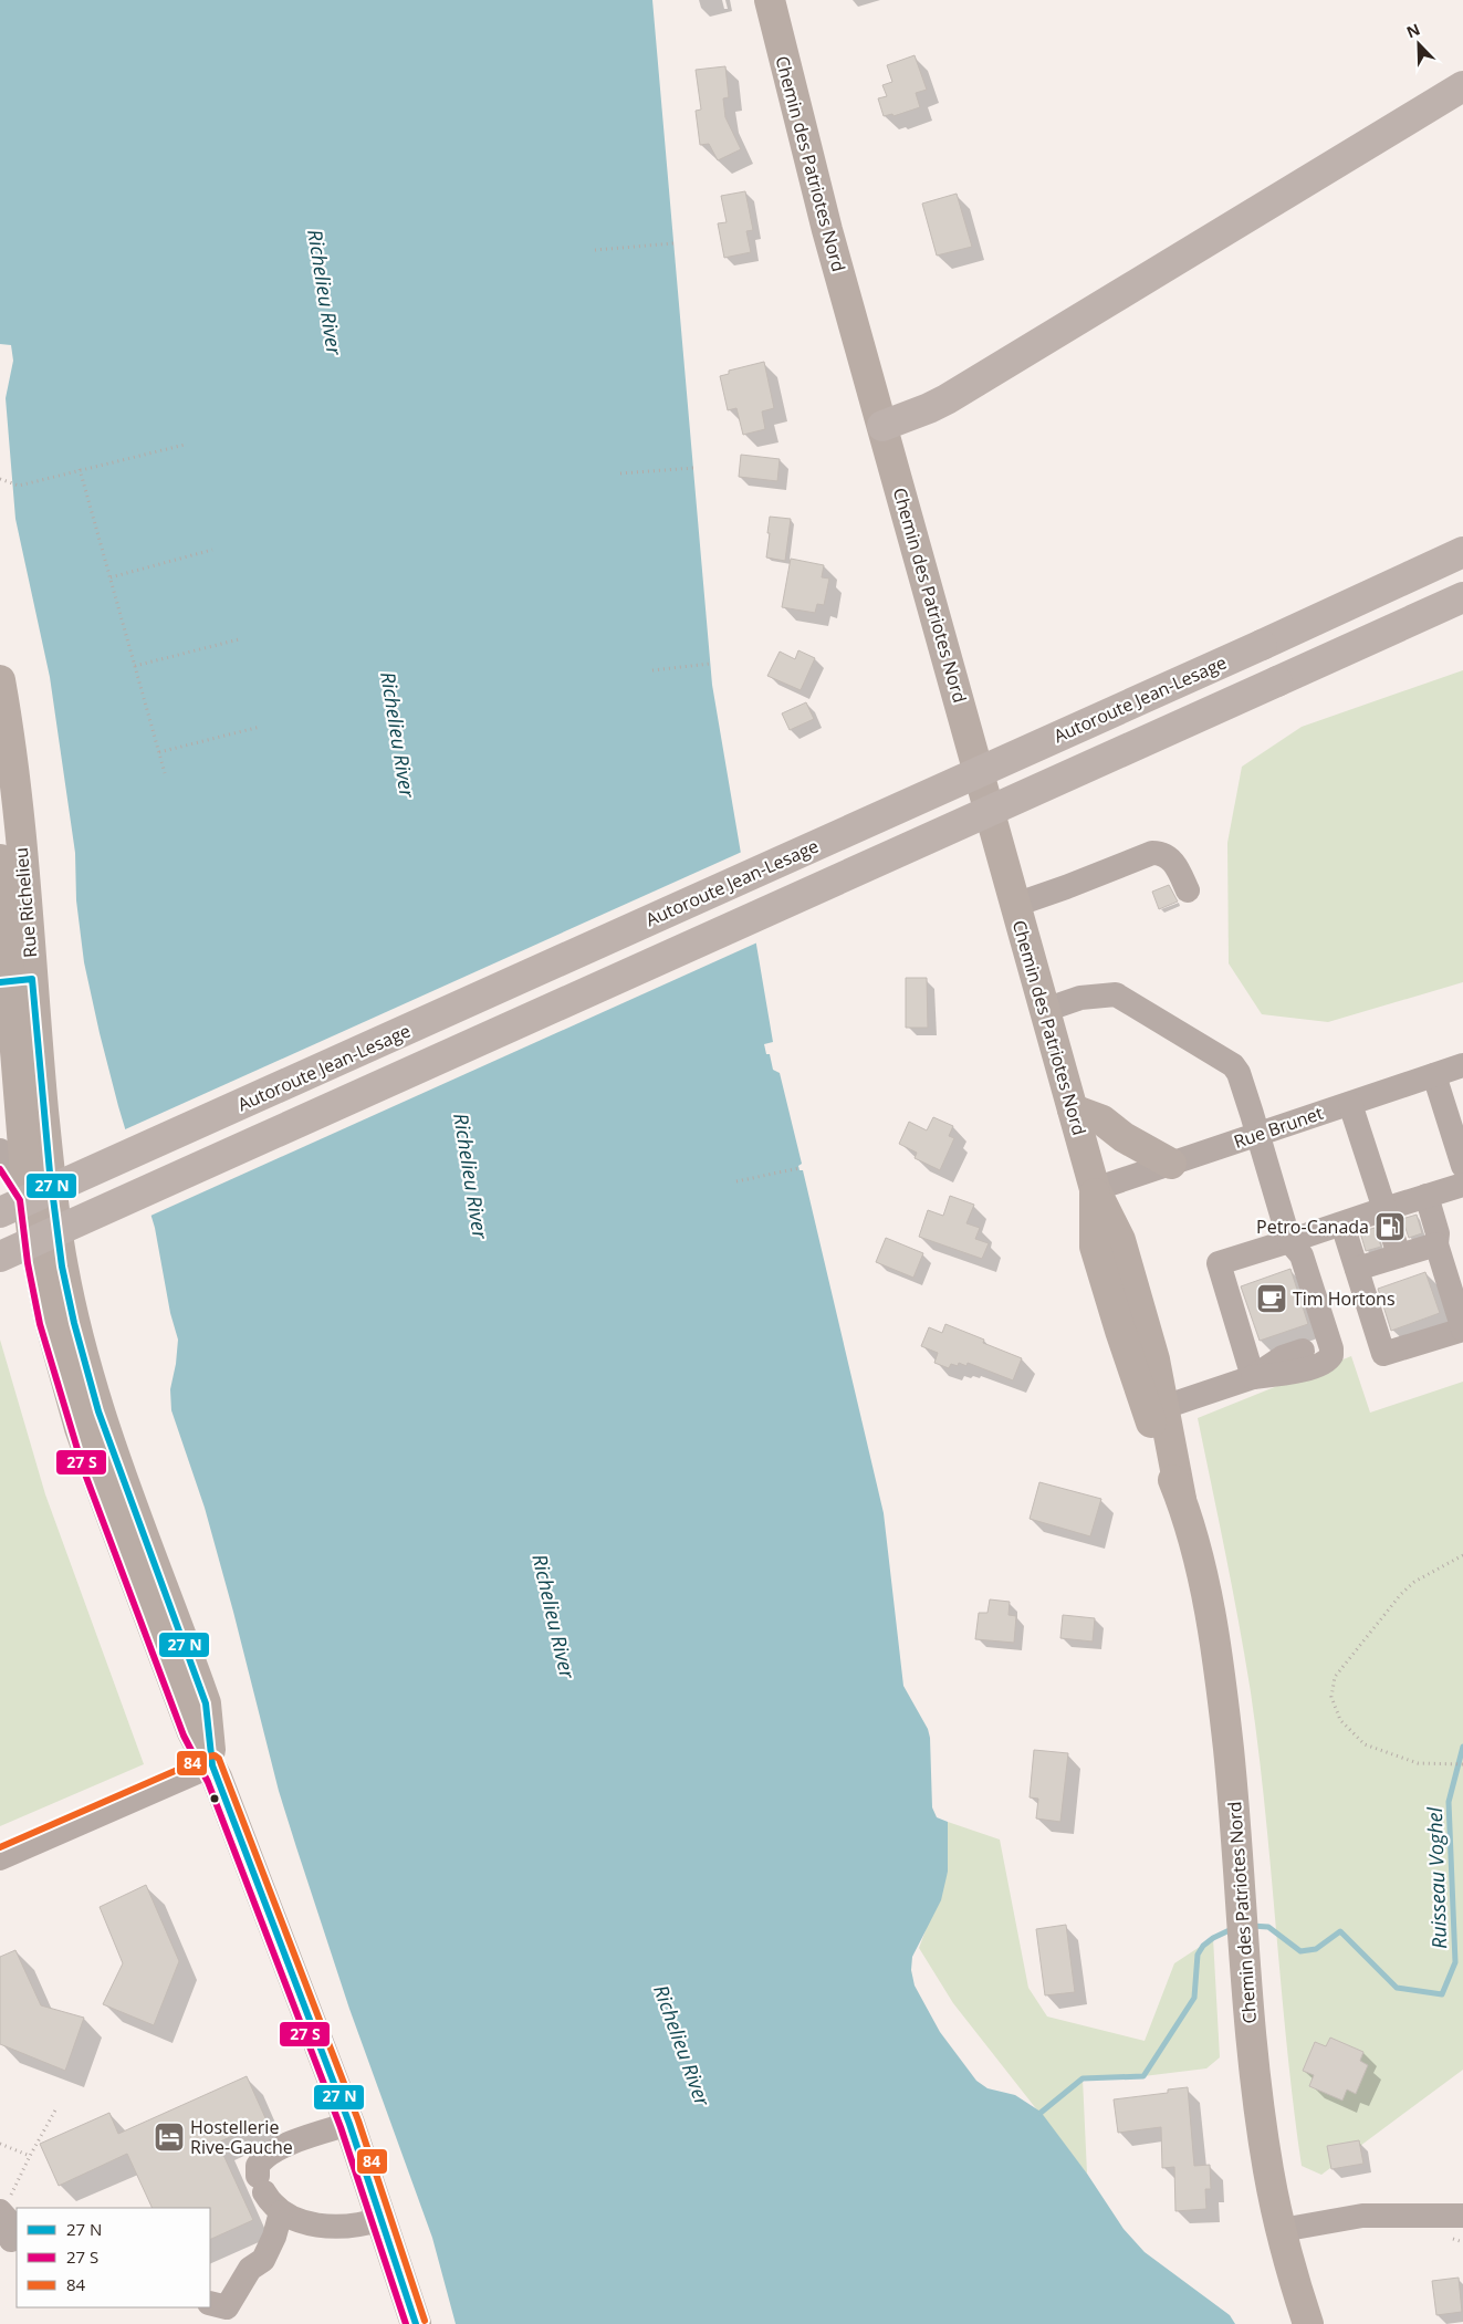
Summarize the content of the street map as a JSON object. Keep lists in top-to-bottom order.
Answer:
{
  "streets": {
    "highway": ["Autoroute Jean-Lesage"],
    "main road": ["Chemin des Patriotes Nord", "Rue Richelieu"],
    "street": ["Rue Brunet"]
  },
  "crossings": [
    ["Chemin des Patriotes Nord", "Rue Brunet"]
  ],
  "water": ["Richelieu River", "Ruisseau Voghel"],
  "places": {
    "fuel station": ["Petro-Canada"],
    "cafe": ["Tim Hortons"],
    "hotel": ["Hostellerie Rive-Gauche"]
  },
  "lines": ["transit line 84"],
  "legend": ["27 N", "27 S", "84"],
  "north": "top left"
}
